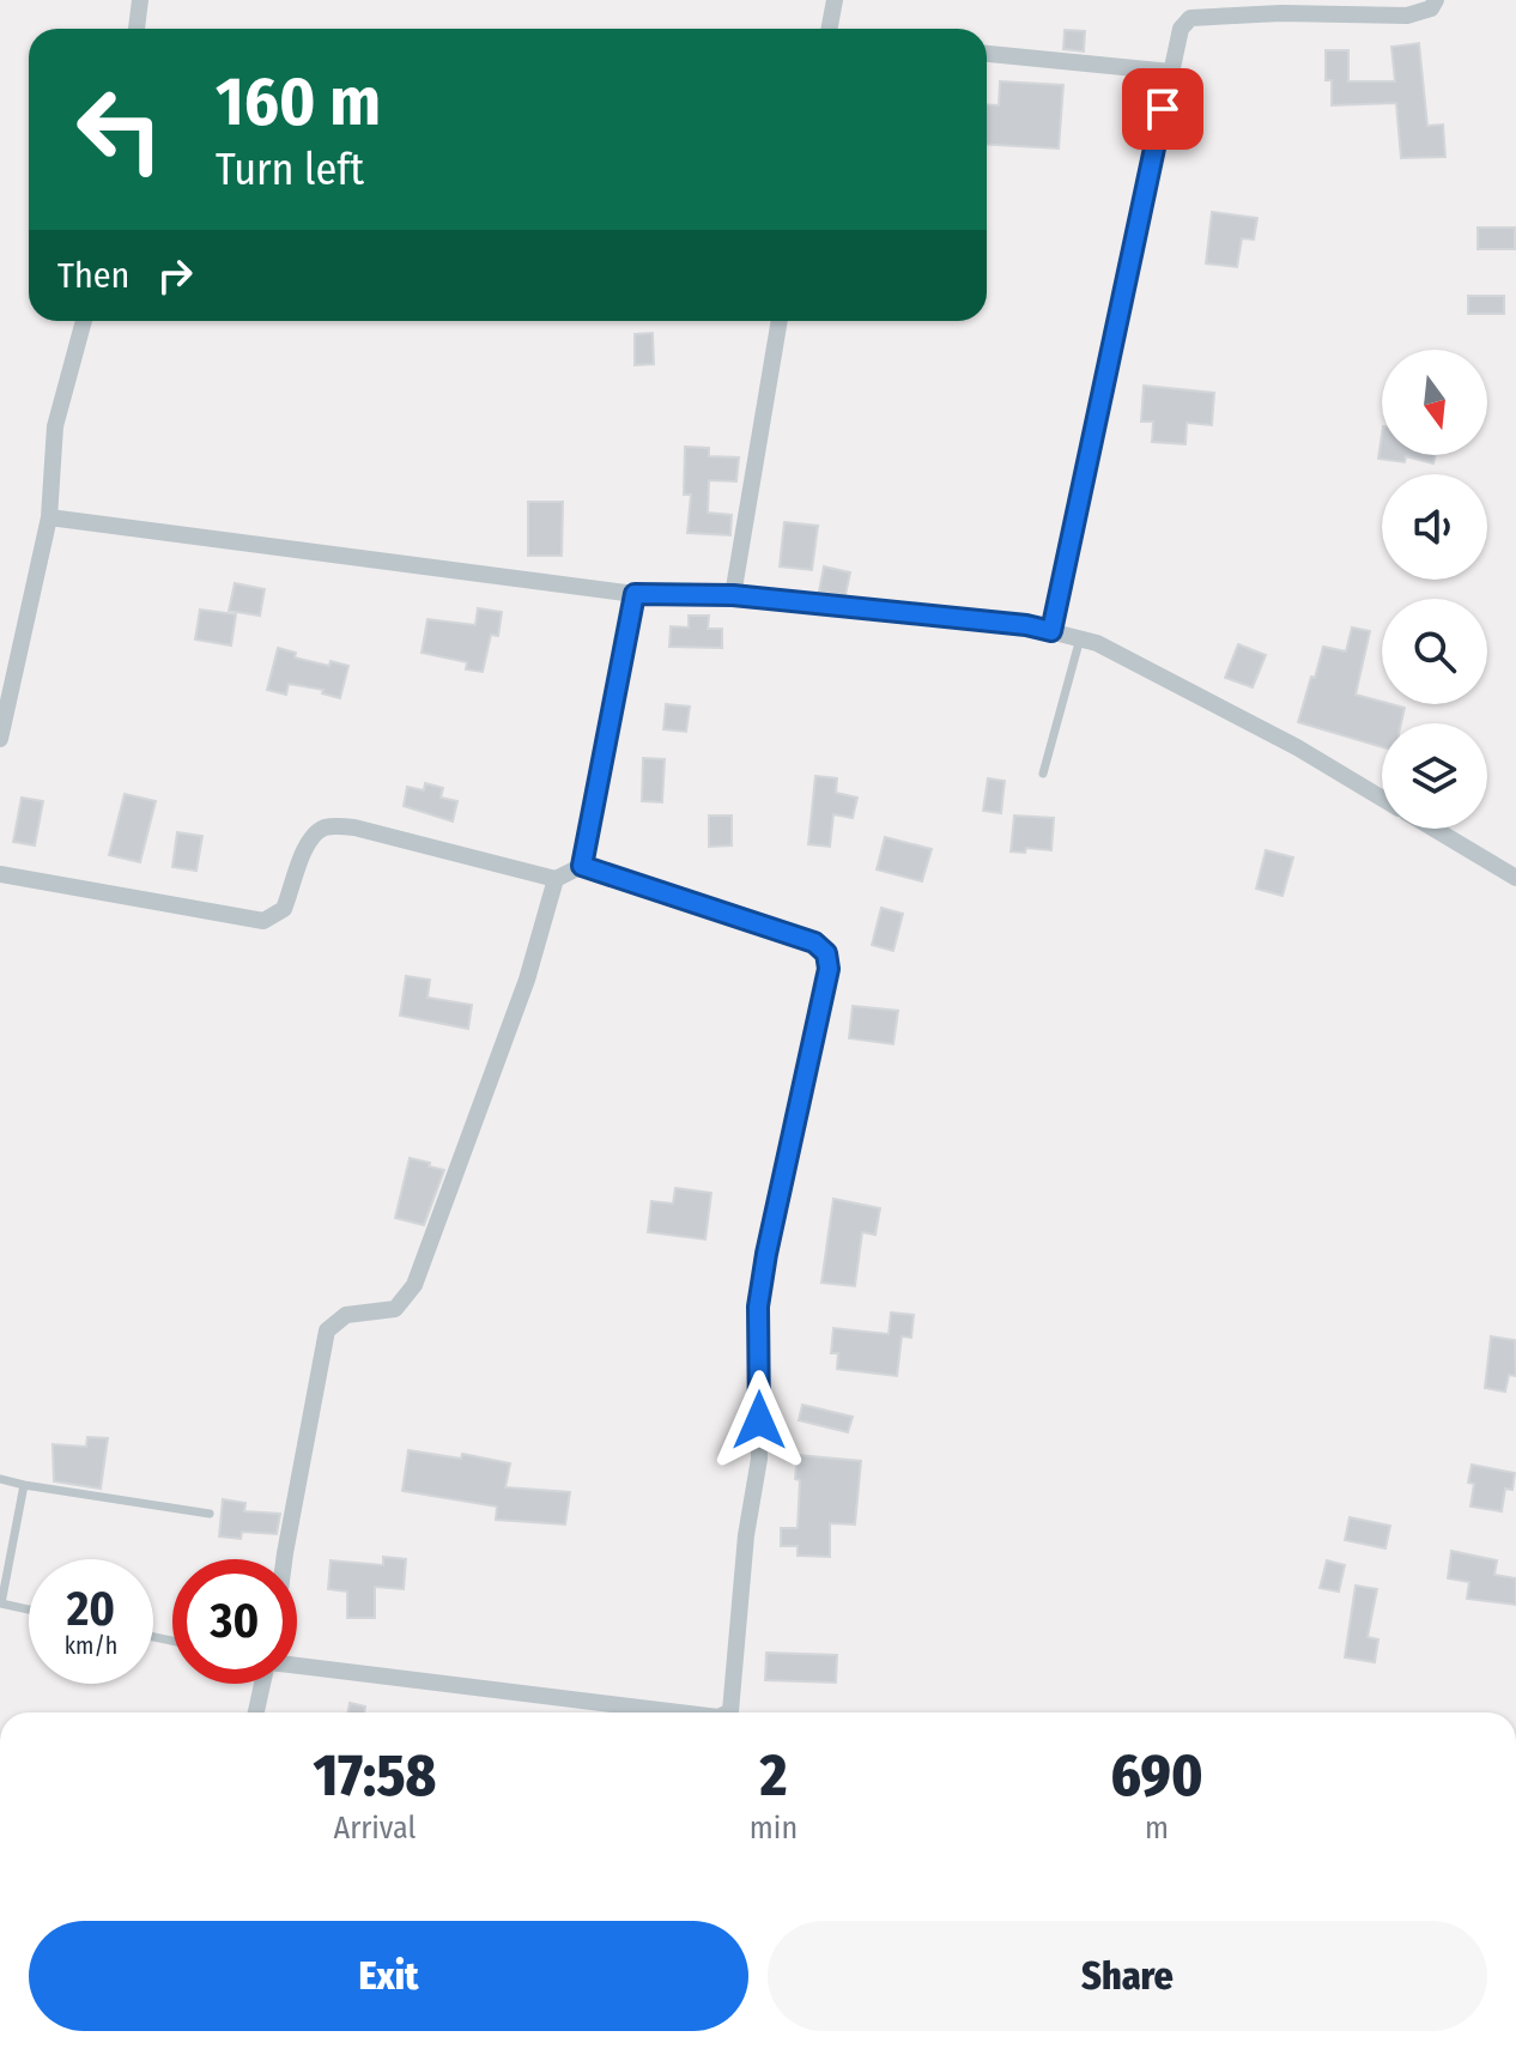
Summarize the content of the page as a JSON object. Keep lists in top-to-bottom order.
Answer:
{
  "north": "bottom",
  "page": {
    "turn": ["160 m", "Turn left"],
    "then": "Then",
    "speed": "20 km/h",
    "limit": "30",
    "eta": [
      "17:58",
      "Arrival",
      "2",
      "min",
      "690",
      "m"
    ],
    "buttons": ["Exit", "Share"]
  }
}
